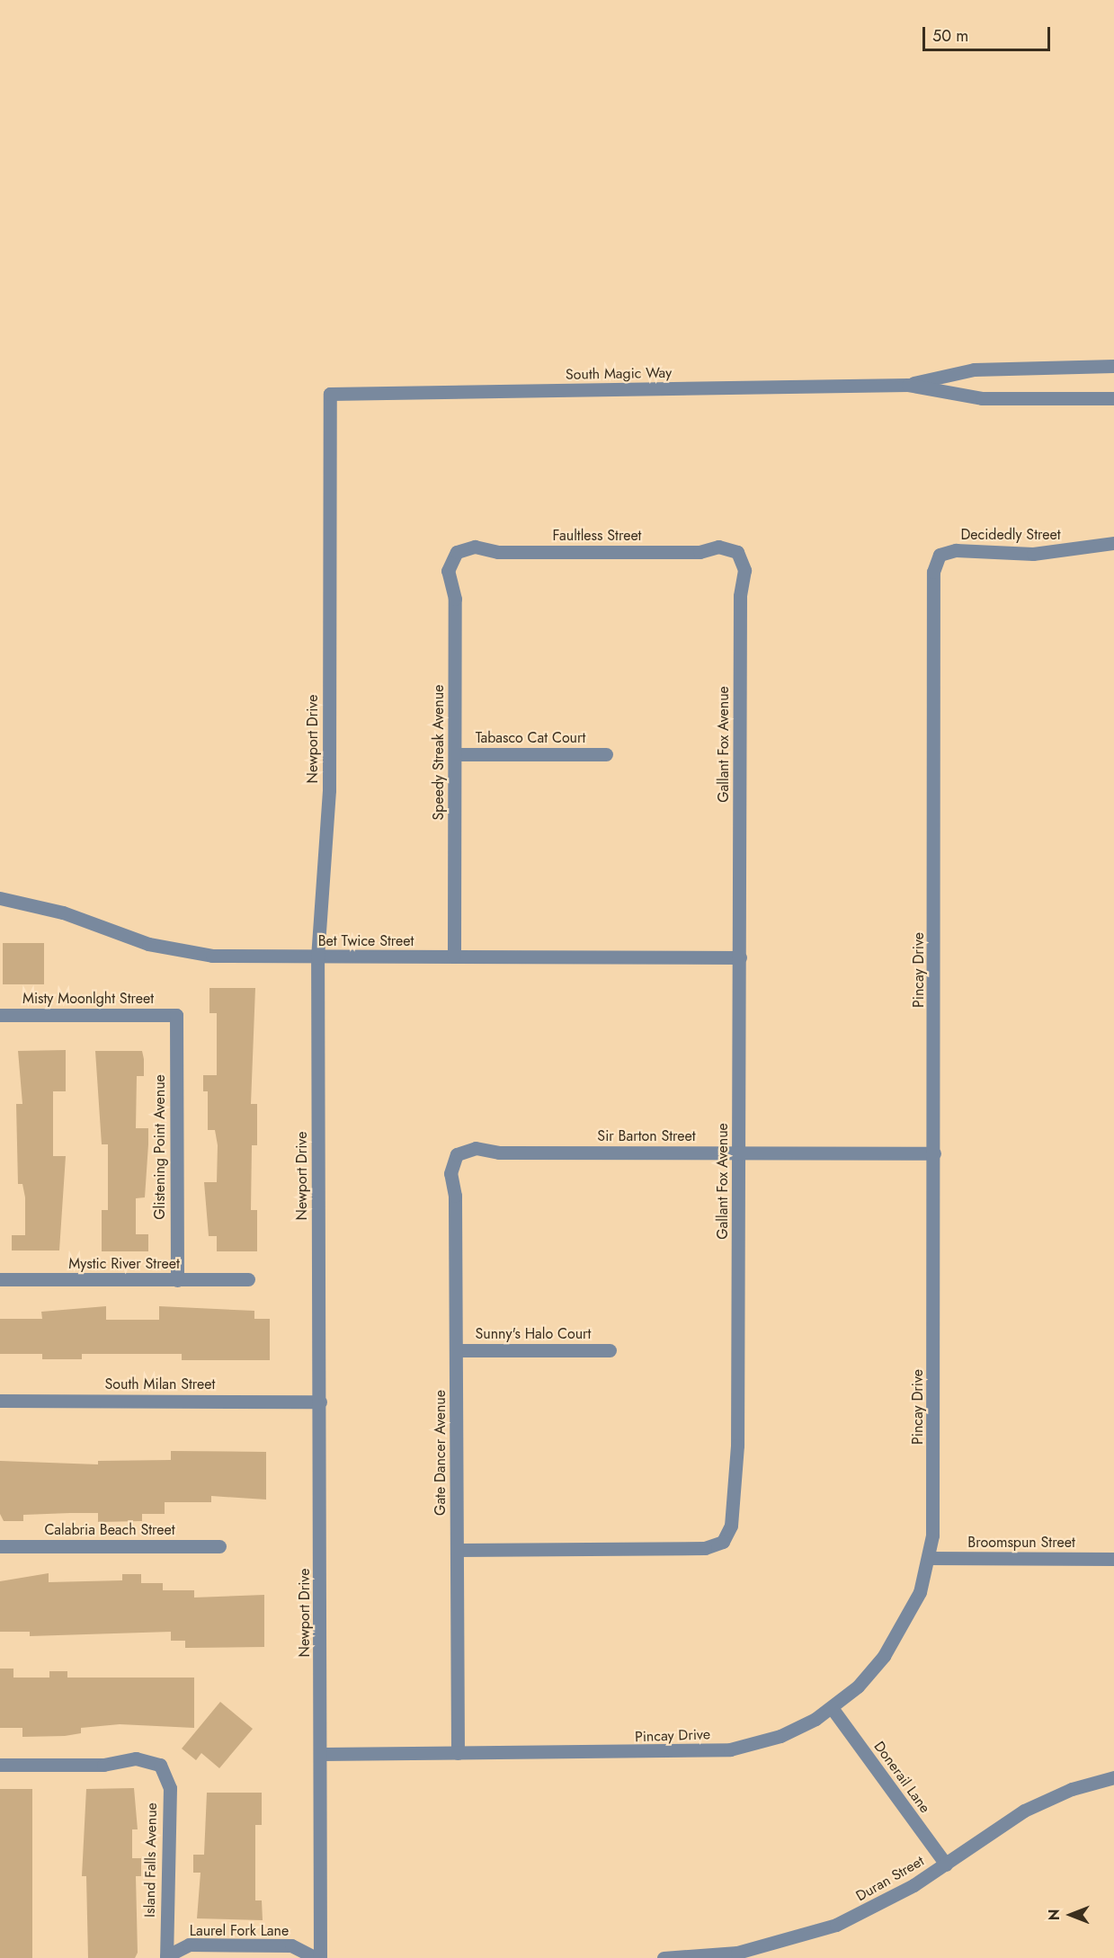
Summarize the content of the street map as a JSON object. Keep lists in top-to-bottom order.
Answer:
{
  "streets": {
    "street": [
      "South Magic Way",
      "Decidedly Street",
      "Faultless Street",
      "Tabasco Cat Court",
      "Newport Drive",
      "Gallant Fox Avenue",
      "Speedy Streak Avenue",
      "Bet Twice Street",
      "Pincay Drive",
      "Misty Moonlght Street",
      "Sir Barton Street",
      "Glistening Point Avenue",
      "Mystic River Street",
      "Sunny's Halo Court",
      "South Milan Street",
      "Gate Dancer Avenue",
      "Calabria Beach Street",
      "Broomspun Street",
      "Donerail Lane",
      "Island Falls Avenue",
      "Duran Street",
      "Laurel Fork Lane"
    ]
  },
  "crossings": [
    ["South Magic Way", "Newport Drive"],
    ["Decidedly Street", "Pincay Drive"],
    ["Faultless Street", "Gallant Fox Avenue"],
    ["Faultless Street", "Speedy Streak Avenue"],
    ["Tabasco Cat Court", "Speedy Streak Avenue"],
    ["Newport Drive", "Bet Twice Street"],
    ["Newport Drive", "Pincay Drive"],
    ["Newport Drive", "South Milan Street"],
    ["Gallant Fox Avenue", "Bet Twice Street"],
    ["Gallant Fox Avenue", "Sir Barton Street"],
    ["Gallant Fox Avenue", "Gate Dancer Avenue"],
    ["Speedy Streak Avenue", "Bet Twice Street"],
    ["Pincay Drive", "Sir Barton Street"],
    ["Pincay Drive", "Gate Dancer Avenue"],
    ["Pincay Drive", "Broomspun Street"],
    ["Pincay Drive", "Donerail Lane"],
    ["Misty Moonlght Street", "Glistening Point Avenue"],
    ["Sir Barton Street", "Gate Dancer Avenue"],
    ["Glistening Point Avenue", "Mystic River Street"],
    ["Sunny's Halo Court", "Gate Dancer Avenue"],
    ["Donerail Lane", "Duran Street"],
    ["Island Falls Avenue", "Laurel Fork Lane"]
  ],
  "scale_bar": "50 m",
  "north": "left"
}
